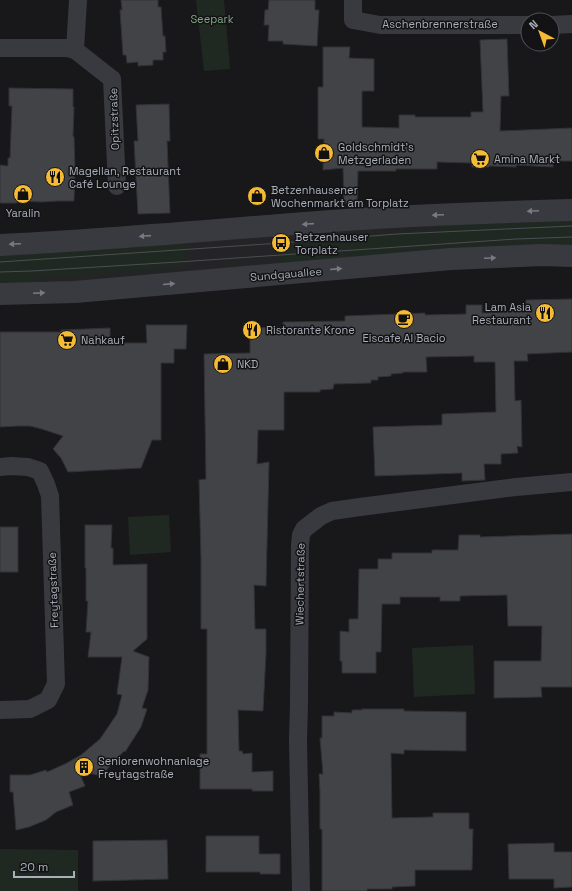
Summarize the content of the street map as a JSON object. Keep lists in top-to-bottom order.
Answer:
{
  "streets": {
    "street": [
      "Aschenbrennerstraße",
      "Opitzstraße",
      "Sundgauallee",
      "Wiechertstraße",
      "Freytagstraße"
    ]
  },
  "parks": ["Seepark"],
  "places": {
    "shop": [
      "Goldschmidt's Metzgerladen",
      "Yaralin",
      "Betzenhausener Wochenmarkt am Torplatz",
      "NKD"
    ],
    "supermarket": ["Amina Markt", "Nahkauf"],
    "restaurant": ["Magellan, Restaurant Café Lounge", "Lam Asia Restaurant", "Ristorante Krone"],
    "bus stop": ["Betzenhauser Torplatz"],
    "cafe": ["Eiscafe Al Bacio"],
    "building": ["Seniorenwohnanlage Freytagstraße"]
  },
  "scale_bar": "20 m",
  "north": "top left"
}
